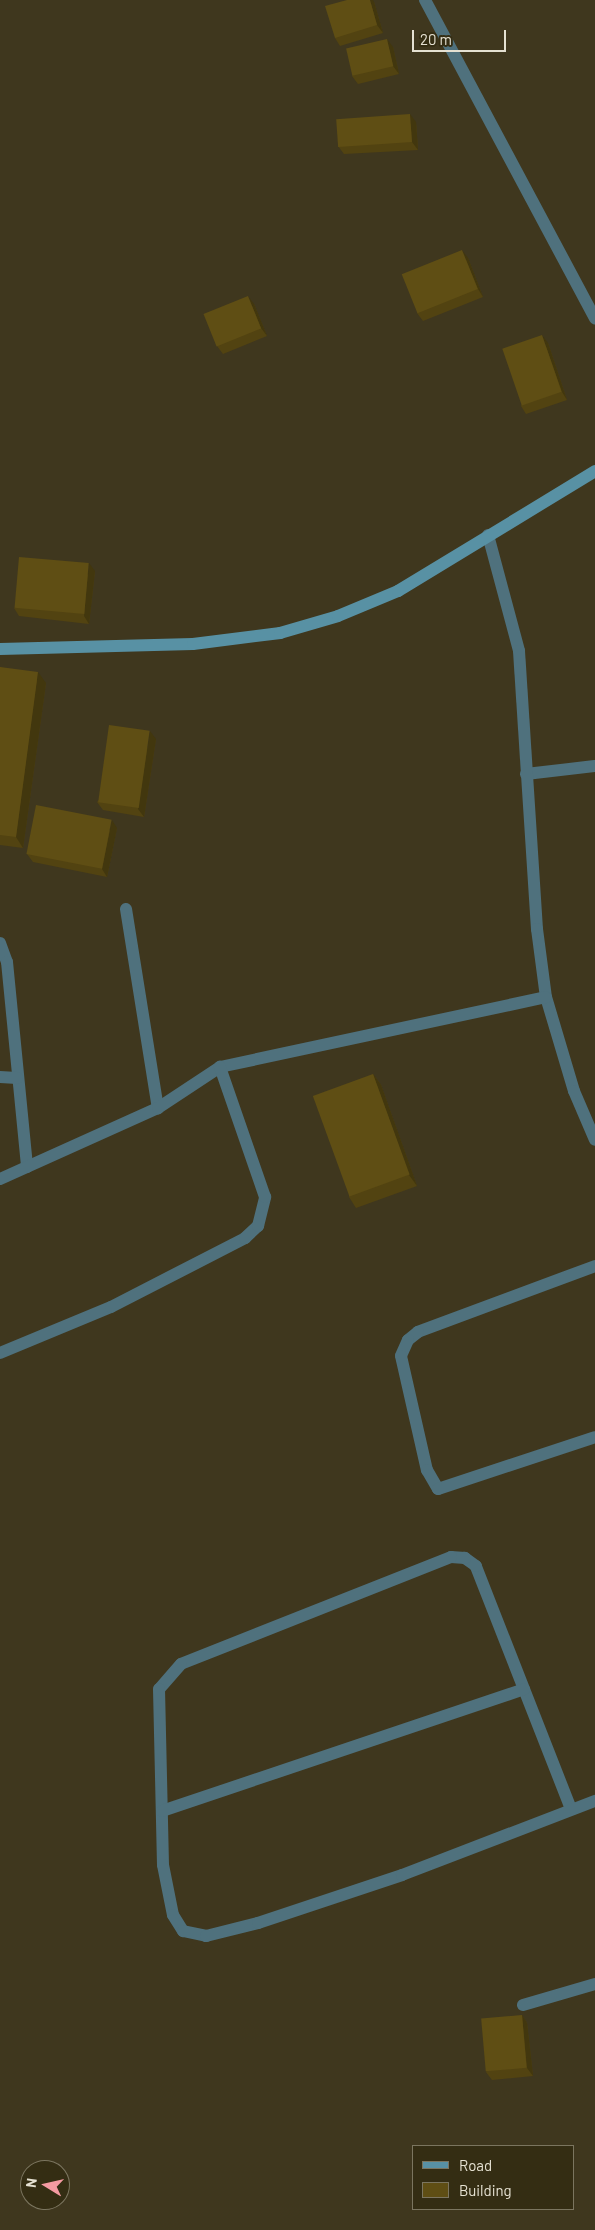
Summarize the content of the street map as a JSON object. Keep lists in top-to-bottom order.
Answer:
{
  "legend": ["Road", "Building"],
  "scale_bar": "20 m",
  "north": "left"
}
